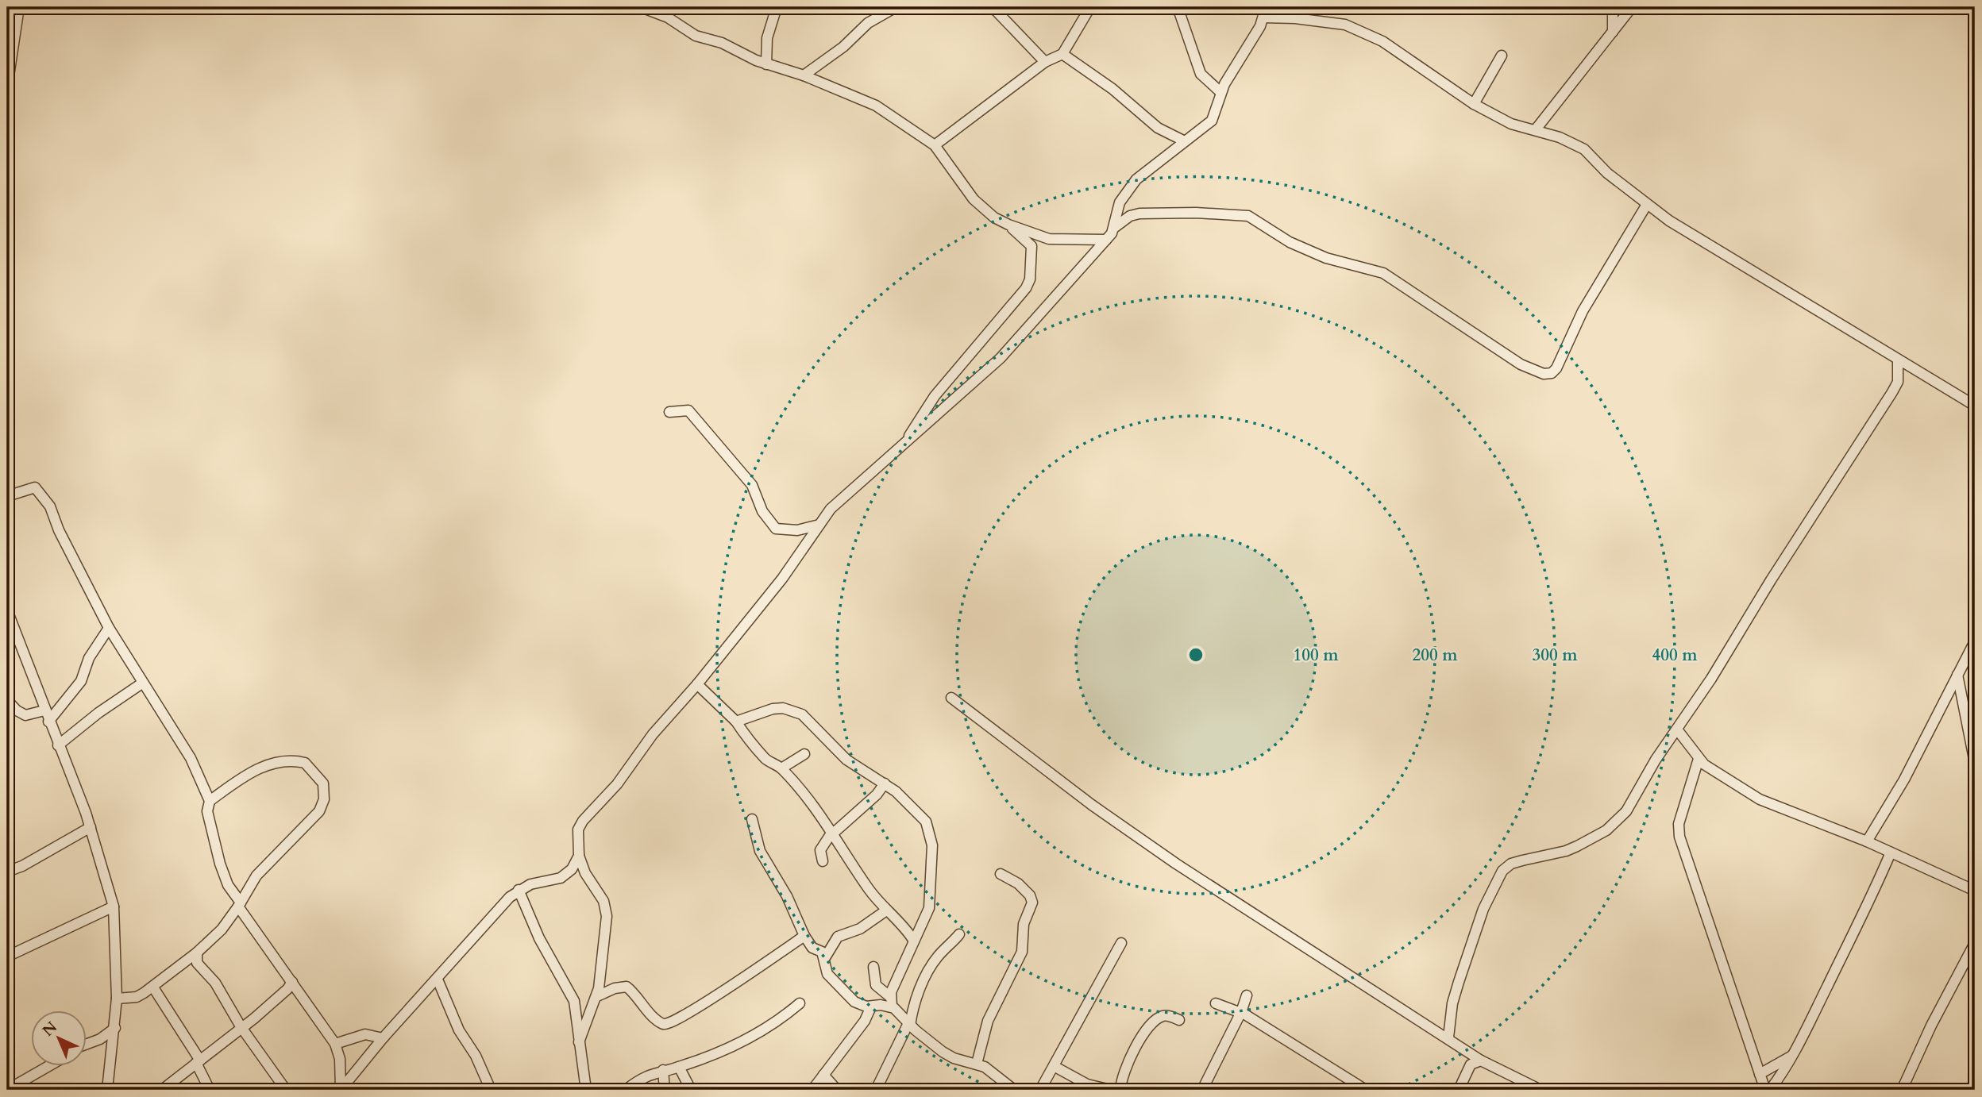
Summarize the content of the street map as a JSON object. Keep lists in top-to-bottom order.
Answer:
{
  "north": "top left",
  "rings": [
    "100 m",
    "200 m",
    "300 m",
    "400 m"
  ]
}
